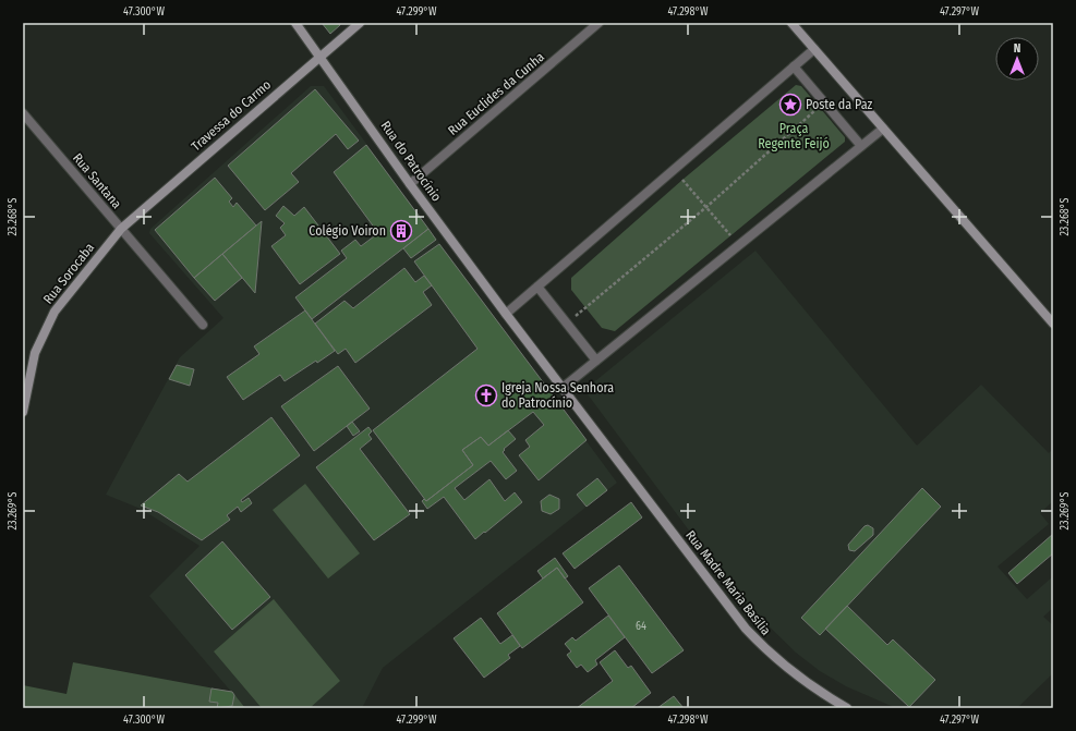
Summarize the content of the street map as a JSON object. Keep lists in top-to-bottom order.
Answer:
{
  "streets": {
    "main road": [
      "Travessa do Carmo",
      "Rua do Patrocínio",
      "Rua Sorocaba",
      "Rua Madre Maria Basília"
    ],
    "street": ["Rua Euclides da Cunha", "Rua Santana"]
  },
  "crossings": [
    ["Rua Euclides da Cunha", "Rua do Patrocínio"],
    ["Travessa do Carmo", "Rua do Patrocínio"],
    ["Travessa do Carmo", "Rua Santana"],
    ["Travessa do Carmo", "Rua Sorocaba"],
    ["Rua Santana", "Rua Sorocaba"]
  ],
  "parks": ["Praça Regente Feijó"],
  "places": {
    "place": ["Poste da Paz"],
    "building": ["Colégio Voiron"],
    "church": ["Igreja Nossa Senhora do Patrocínio"]
  },
  "house_numbers": ["64"],
  "north": "top",
  "coordinates": [
    "47.300°W",
    "47.299°W",
    "47.298°W",
    "47.297°W",
    "23.268°S",
    "23.269°S"
  ]
}
